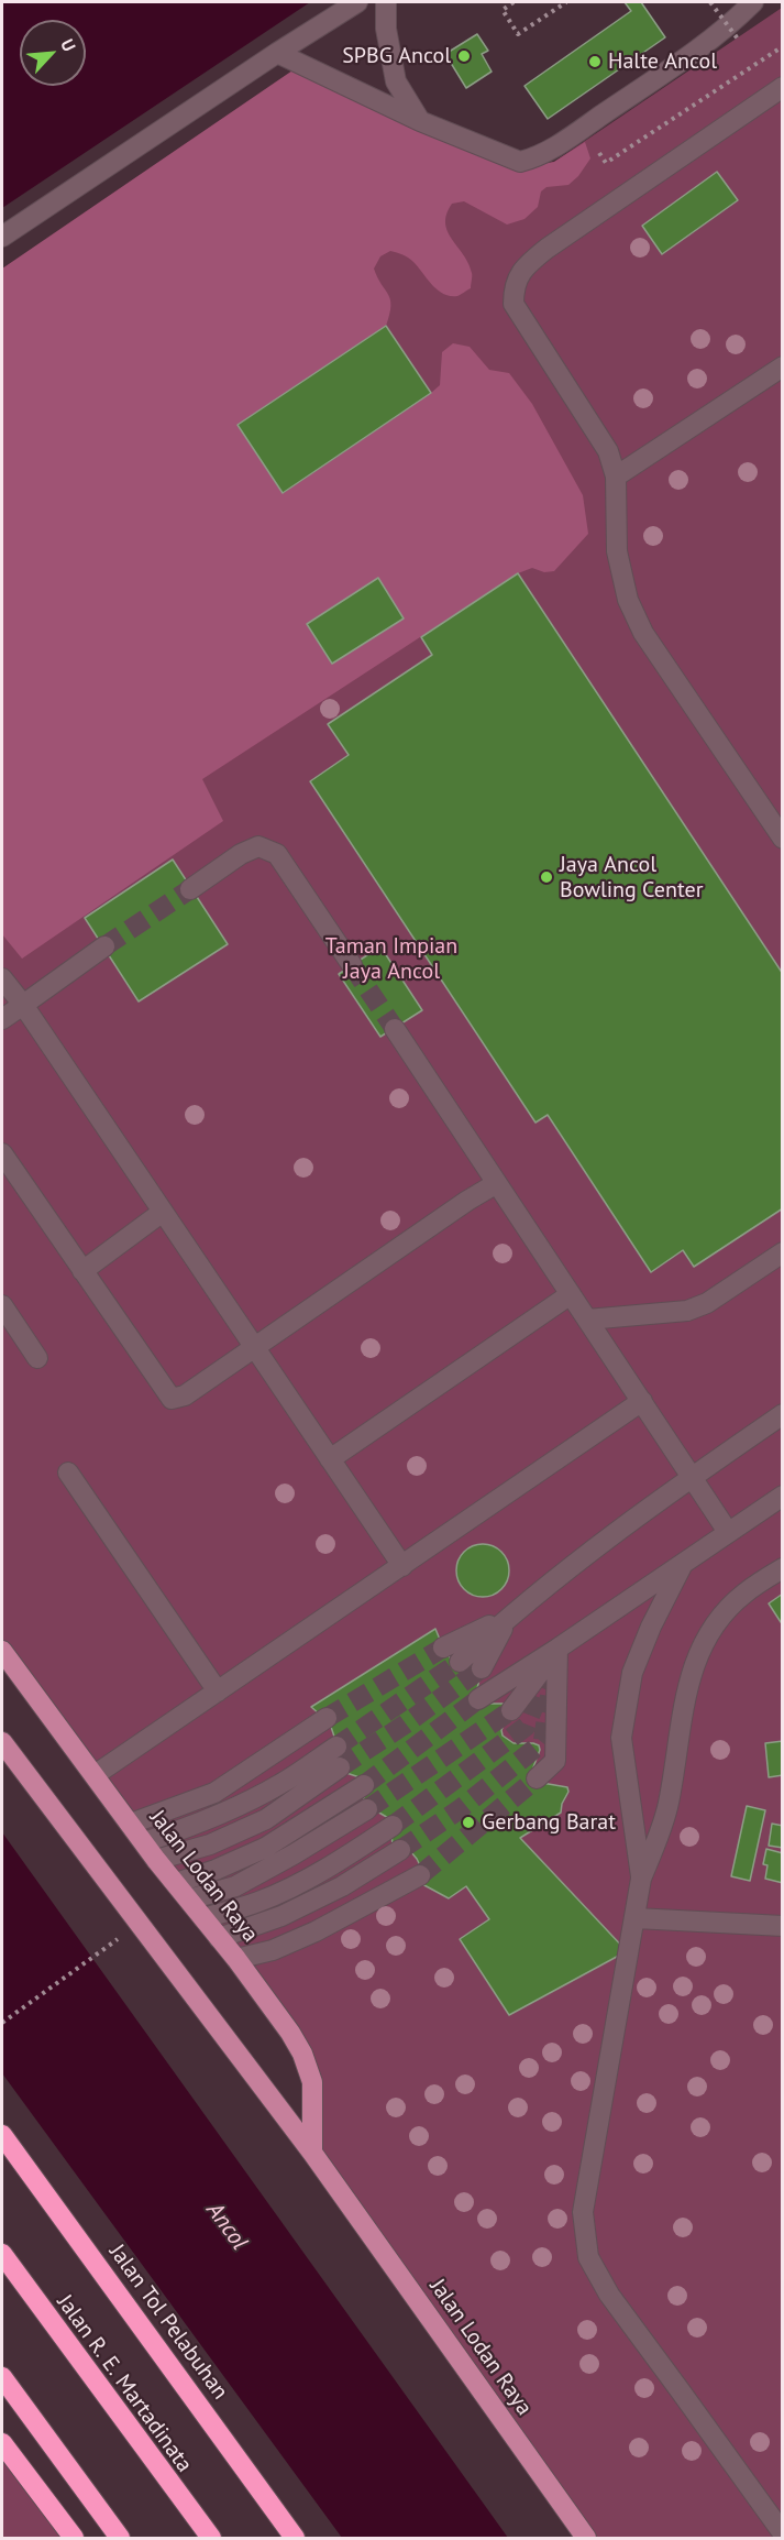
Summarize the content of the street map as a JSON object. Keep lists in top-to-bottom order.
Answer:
{
  "streets": {
    "highway": ["Jalan Tol Pelabuhan"],
    "main road": ["Jalan Lodan Raya"]
  },
  "water": ["Ancol"],
  "parks": ["Taman Impian Jaya Ancol"],
  "places": [
    "SPBG Ancol",
    "Halte Ancol",
    "Jaya Ancol Bowling Center",
    "Gerbang Barat"
  ],
  "north": "top right"
}
